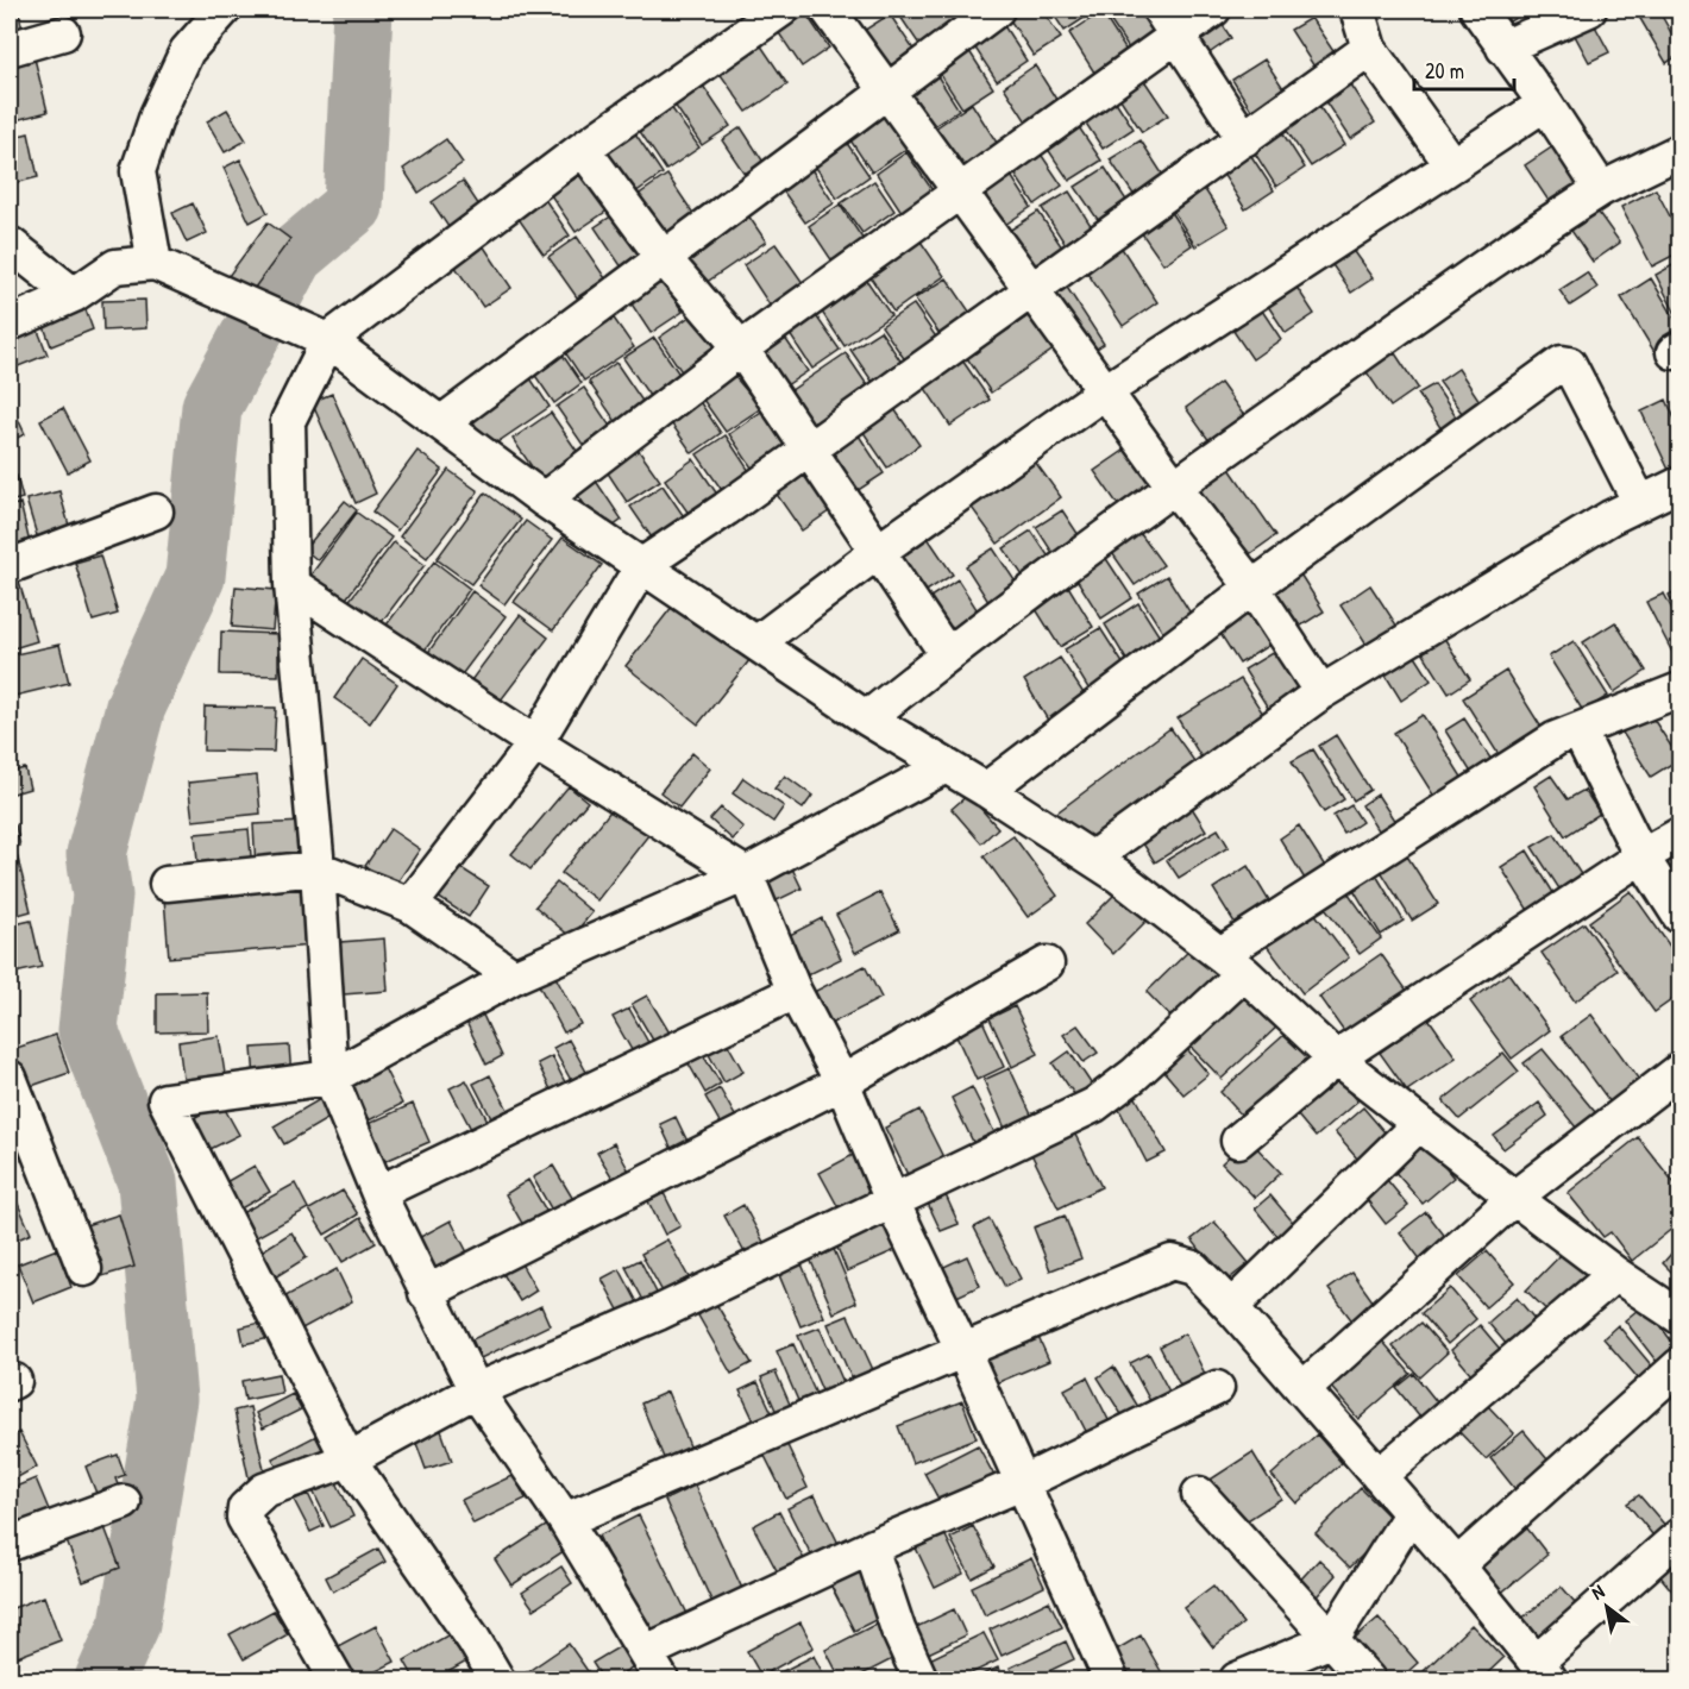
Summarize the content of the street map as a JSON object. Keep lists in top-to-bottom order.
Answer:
{
  "scale_bar": "20 m",
  "north": "top left"
}
